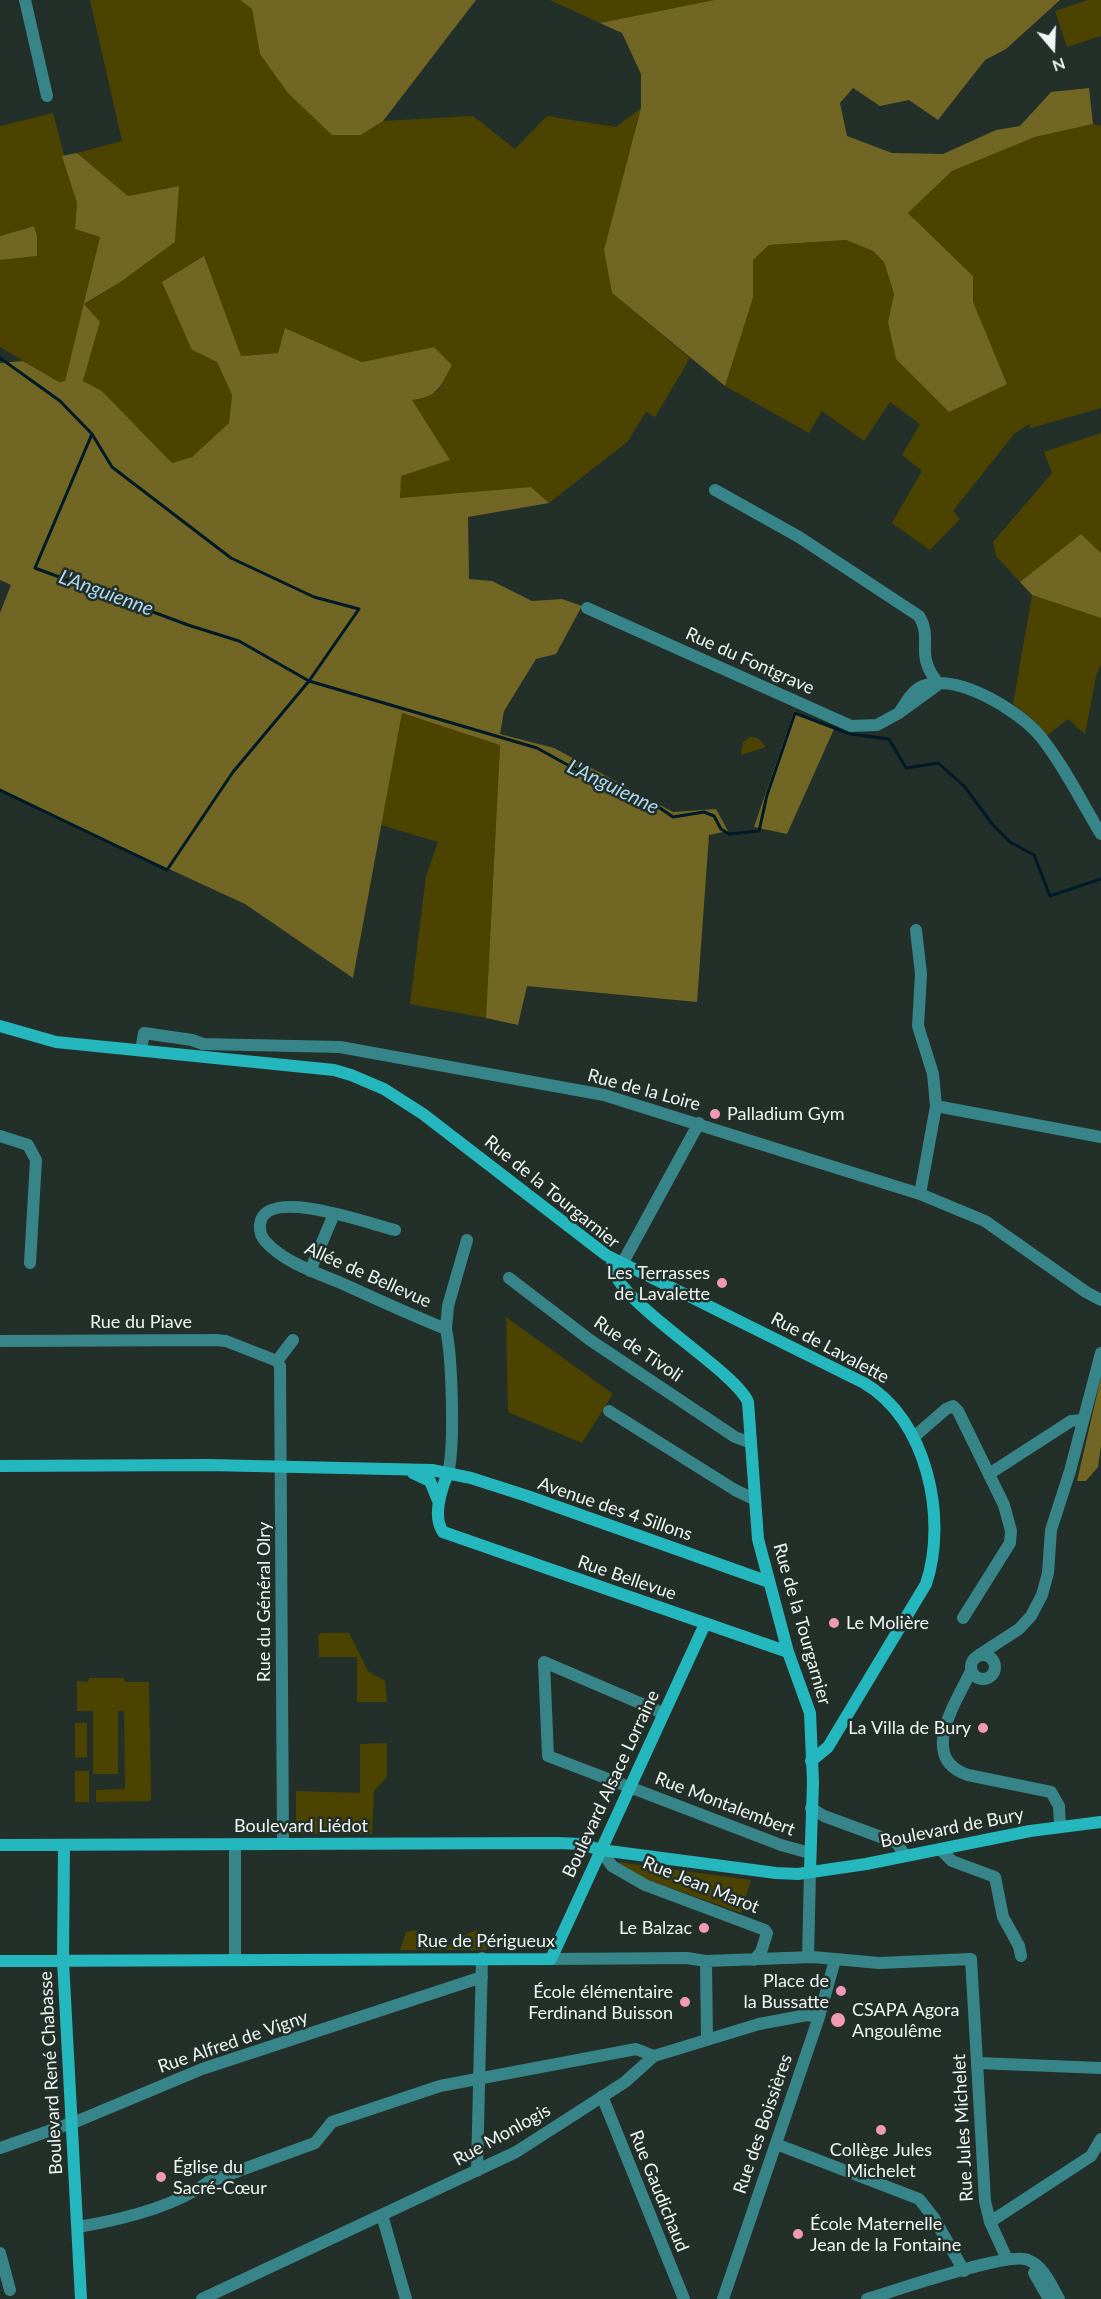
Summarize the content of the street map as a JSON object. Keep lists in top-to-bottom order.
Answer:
{
  "streets": {
    "street": [
      "Rue du Fontgrave",
      "Rue de la Loire",
      "Rue de la Tourgarnier",
      "Allée de Bellevue",
      "Rue du Piave",
      "Rue de Lavalette",
      "Rue de Tivoli",
      "Avenue des 4 Sillons",
      "Rue Bellevue",
      "Rue du Général Olry",
      "Boulevard Alsace Lorraine",
      "Rue Montalembert",
      "Boulevard Liédot",
      "Boulevard de Bury",
      "Rue Jean Marot",
      "Rue de Périgueux",
      "Rue Alfred de Vigny",
      "Boulevard René Chabasse",
      "Rue des Boissières",
      "Rue Jules Michelet",
      "Rue Monlogis",
      "Rue Gaudichaud"
    ]
  },
  "crossings": [
    ["Rue de la Tourgarnier", "Rue de Lavalette"],
    ["Rue de la Tourgarnier", "Rue de Tivoli"],
    ["Rue de la Tourgarnier", "Avenue des 4 Sillons"],
    ["Rue de la Tourgarnier", "Rue Bellevue"],
    ["Rue de la Tourgarnier", "Rue Montalembert"],
    ["Rue de la Tourgarnier", "Boulevard Liédot"],
    ["Rue de la Tourgarnier", "Boulevard de Bury"],
    ["Allée de Bellevue", "Avenue des 4 Sillons"],
    ["Rue du Piave", "Rue du Général Olry"],
    ["Rue Bellevue", "Boulevard Alsace Lorraine"],
    ["Rue du Général Olry", "Boulevard Liédot"],
    ["Boulevard Alsace Lorraine", "Rue Montalembert"],
    ["Boulevard Alsace Lorraine", "Boulevard Liédot"],
    ["Boulevard Alsace Lorraine", "Rue Jean Marot"],
    ["Boulevard Alsace Lorraine", "Rue de Périgueux"],
    ["Boulevard Liédot", "Boulevard de Bury"],
    ["Boulevard Liédot", "Rue Jean Marot"],
    ["Boulevard Liédot", "Boulevard René Chabasse"],
    ["Rue Jean Marot", "Rue de Périgueux"],
    ["Rue de Périgueux", "Boulevard René Chabasse"],
    ["Rue de Périgueux", "Rue des Boissières"],
    ["Rue de Périgueux", "Rue Jules Michelet"],
    ["Rue Alfred de Vigny", "Boulevard René Chabasse"],
    ["Rue des Boissières", "Rue Monlogis"],
    ["Rue Monlogis", "Rue Gaudichaud"]
  ],
  "water": ["L'Anguienne"],
  "places": [
    "Palladium Gym",
    "Les Terrasses de Lavalette",
    "Le Molière",
    "La Villa de Bury",
    "Le Balzac",
    "Place de la Bussatte",
    "École élémentaire Ferdinand Buisson",
    "CSAPA Agora Angoulême",
    "Collège Jules Michelet",
    "Église du Sacré-Cœur",
    "École Maternelle Jean de la Fontaine"
  ],
  "north": "bottom"
}
